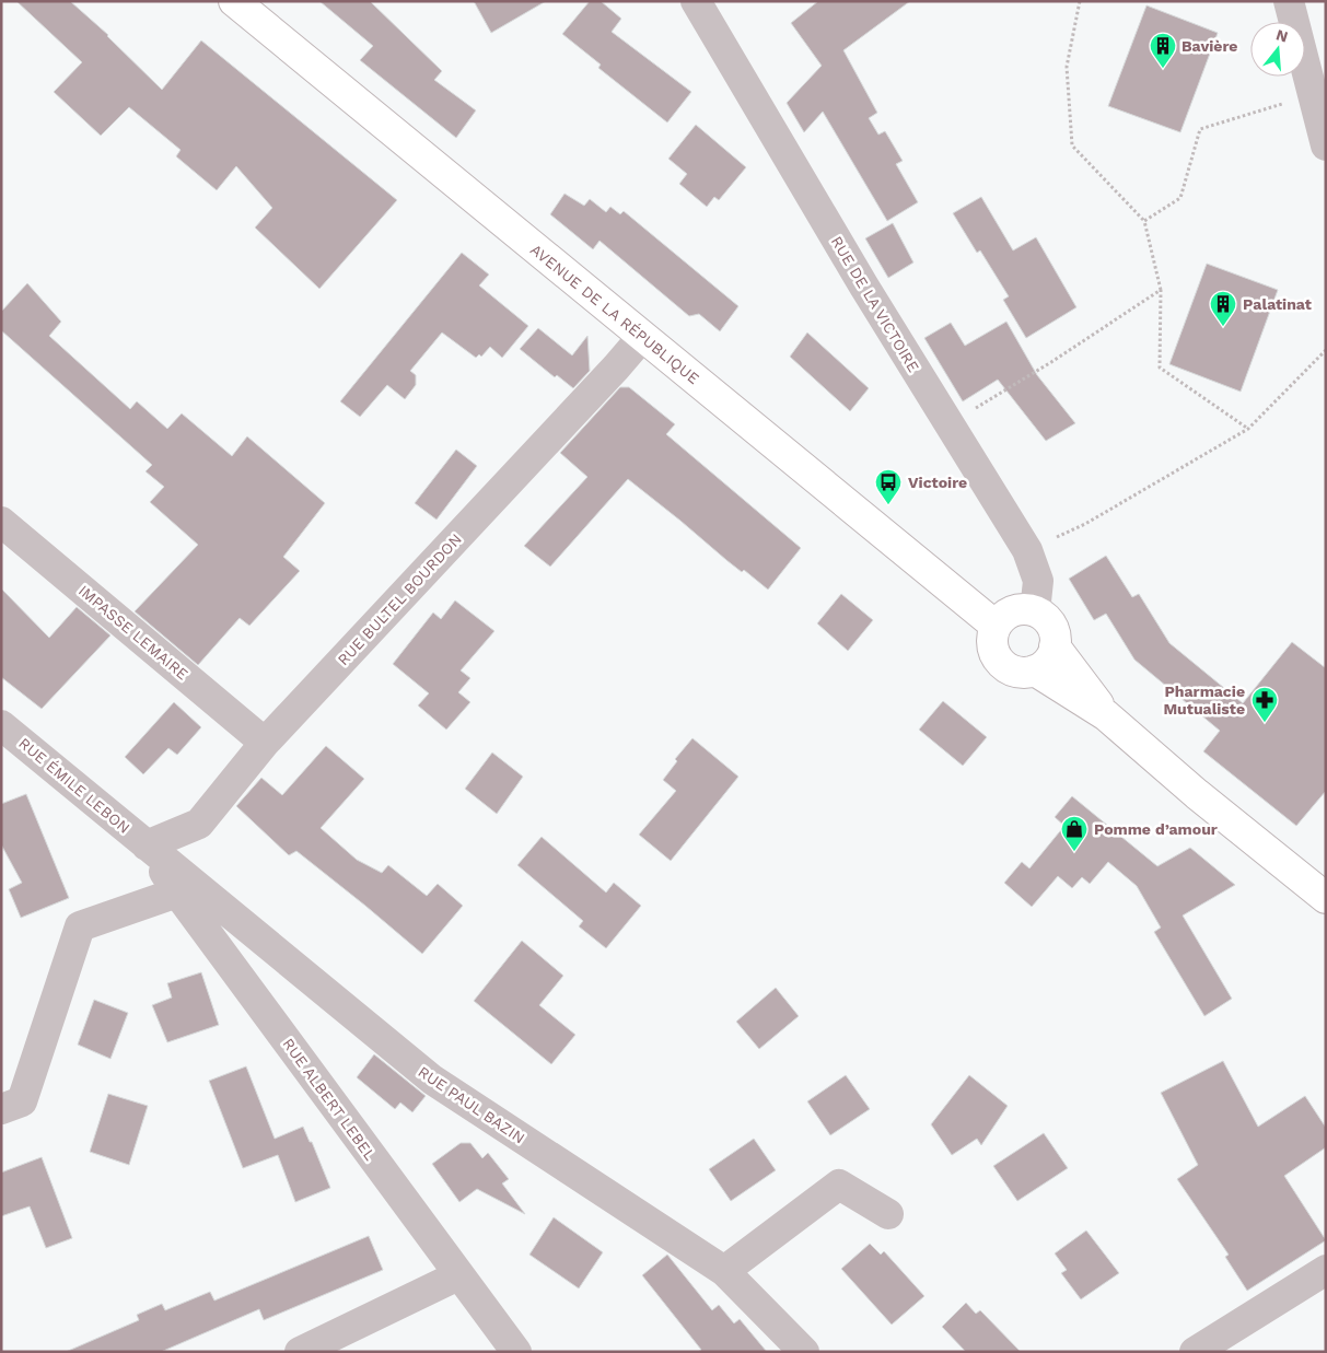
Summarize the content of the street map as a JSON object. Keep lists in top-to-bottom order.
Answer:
{
  "streets": {
    "main road": ["AVENUE DE LA RÉPUBLIQUE"],
    "street": [
      "RUE DE LA VICTOIRE",
      "RUE BULTEL BOURDON",
      "IMPASSE LEMAIRE",
      "RUE ÉMILE LEBON",
      "RUE ALBERT LEBEL",
      "RUE PAUL BAZIN"
    ]
  },
  "crossings": [
    ["RUE DE LA VICTOIRE", "AVENUE DE LA RÉPUBLIQUE"],
    ["AVENUE DE LA RÉPUBLIQUE", "RUE BULTEL BOURDON"],
    ["RUE BULTEL BOURDON", "IMPASSE LEMAIRE"],
    ["RUE BULTEL BOURDON", "RUE ÉMILE LEBON"],
    ["RUE BULTEL BOURDON", "RUE ALBERT LEBEL"],
    ["RUE BULTEL BOURDON", "RUE PAUL BAZIN"],
    ["RUE ÉMILE LEBON", "RUE ALBERT LEBEL"],
    ["RUE ÉMILE LEBON", "RUE PAUL BAZIN"],
    ["RUE ALBERT LEBEL", "RUE PAUL BAZIN"]
  ],
  "places": {
    "building": ["Bavière", "Palatinat"],
    "bus stop": ["Victoire"],
    "pharmacy": ["Pharmacie Mutualiste"],
    "shop": ["Pomme d’amour"]
  },
  "north": "top"
}
